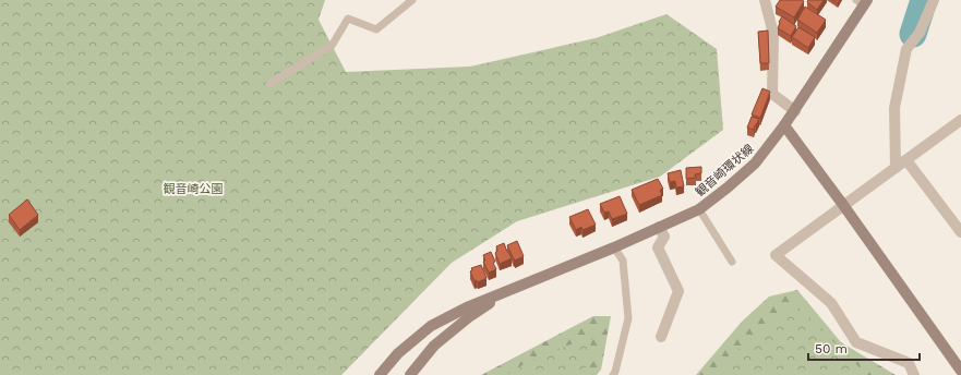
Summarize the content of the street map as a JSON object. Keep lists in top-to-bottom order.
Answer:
{
  "streets": {
    "main road": ["観音崎環状線"]
  },
  "parks": ["観音崎公園"],
  "scale_bar": "50 m"
}
